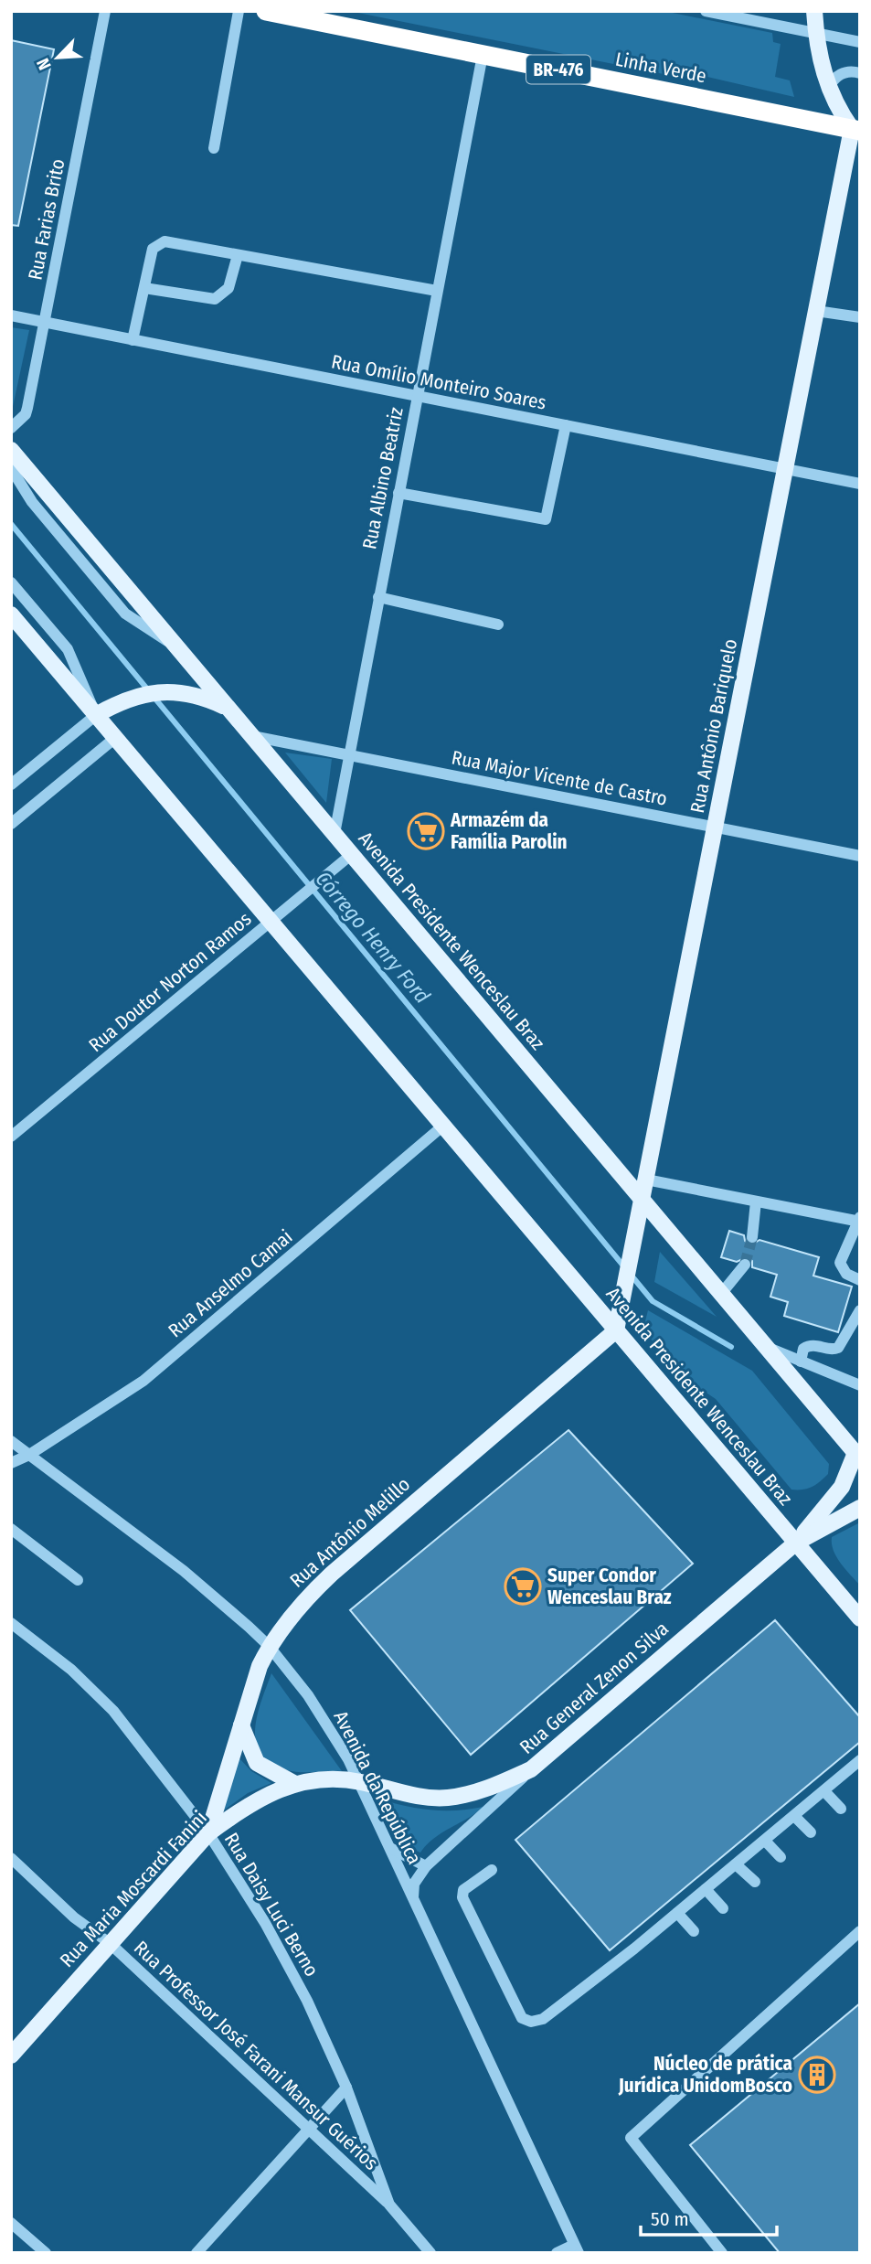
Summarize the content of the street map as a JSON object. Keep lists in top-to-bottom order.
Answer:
{
  "streets": {
    "highway": ["Linha Verde", "BR-476"],
    "main road": [
      "Rua Antônio Bariquelo",
      "Avenida Presidente Wenceslau Braz",
      "Rua Antônio Melillo",
      "Rua General Zenon Silva",
      "Rua Maria Moscardi Fanini"
    ],
    "street": [
      "Rua Farias Brito",
      "Rua Omílio Monteiro Soares",
      "Rua Albino Beatriz",
      "Rua Major Vicente de Castro",
      "Rua Doutor Norton Ramos",
      "Rua Anselmo Camai",
      "Avenida da República",
      "Rua Daisy Luci Berno",
      "Rua Professor José Farani Mansur Guérios"
    ]
  },
  "crossings": [
    ["Linha Verde", "Rua Albino Beatriz"],
    ["Linha Verde", "Rua Antônio Bariquelo"],
    ["Rua Farias Brito", "Rua Omílio Monteiro Soares"],
    ["Rua Omílio Monteiro Soares", "Rua Albino Beatriz"],
    ["Rua Omílio Monteiro Soares", "Rua Antônio Bariquelo"],
    ["Rua Albino Beatriz", "Rua Major Vicente de Castro"],
    ["Rua Albino Beatriz", "Avenida Presidente Wenceslau Braz"],
    ["Rua Antônio Bariquelo", "Rua Major Vicente de Castro"],
    ["Rua Antônio Bariquelo", "Avenida Presidente Wenceslau Braz"],
    ["Rua Antônio Bariquelo", "Rua Antônio Melillo"],
    ["Rua Major Vicente de Castro", "Avenida Presidente Wenceslau Braz"],
    ["Avenida Presidente Wenceslau Braz", "Rua Doutor Norton Ramos"],
    ["Avenida Presidente Wenceslau Braz", "Rua Anselmo Camai"],
    ["Avenida Presidente Wenceslau Braz", "Rua Antônio Melillo"],
    ["Avenida Presidente Wenceslau Braz", "Rua General Zenon Silva"],
    ["Rua Anselmo Camai", "Avenida da República"],
    ["Rua Antônio Melillo", "Avenida da República"],
    ["Rua Antônio Melillo", "Rua Maria Moscardi Fanini"],
    ["Rua Antônio Melillo", "Rua Daisy Luci Berno"],
    ["Rua General Zenon Silva", "Avenida da República"],
    ["Rua General Zenon Silva", "Rua Maria Moscardi Fanini"],
    ["Avenida da República", "Rua Maria Moscardi Fanini"],
    ["Rua Maria Moscardi Fanini", "Rua Daisy Luci Berno"],
    ["Rua Maria Moscardi Fanini", "Rua Professor José Farani Mansur Guérios"],
    ["Rua Daisy Luci Berno", "Rua Professor José Farani Mansur Guérios"]
  ],
  "water": ["Córrego Henry Ford"],
  "places": {
    "supermarket": ["Armazém da Família Parolin", "Super Condor Wenceslau Braz"],
    "building": ["Núcleo de prática Jurídica UnidomBosco"]
  },
  "scale_bar": "50 m",
  "north": "bottom left"
}
